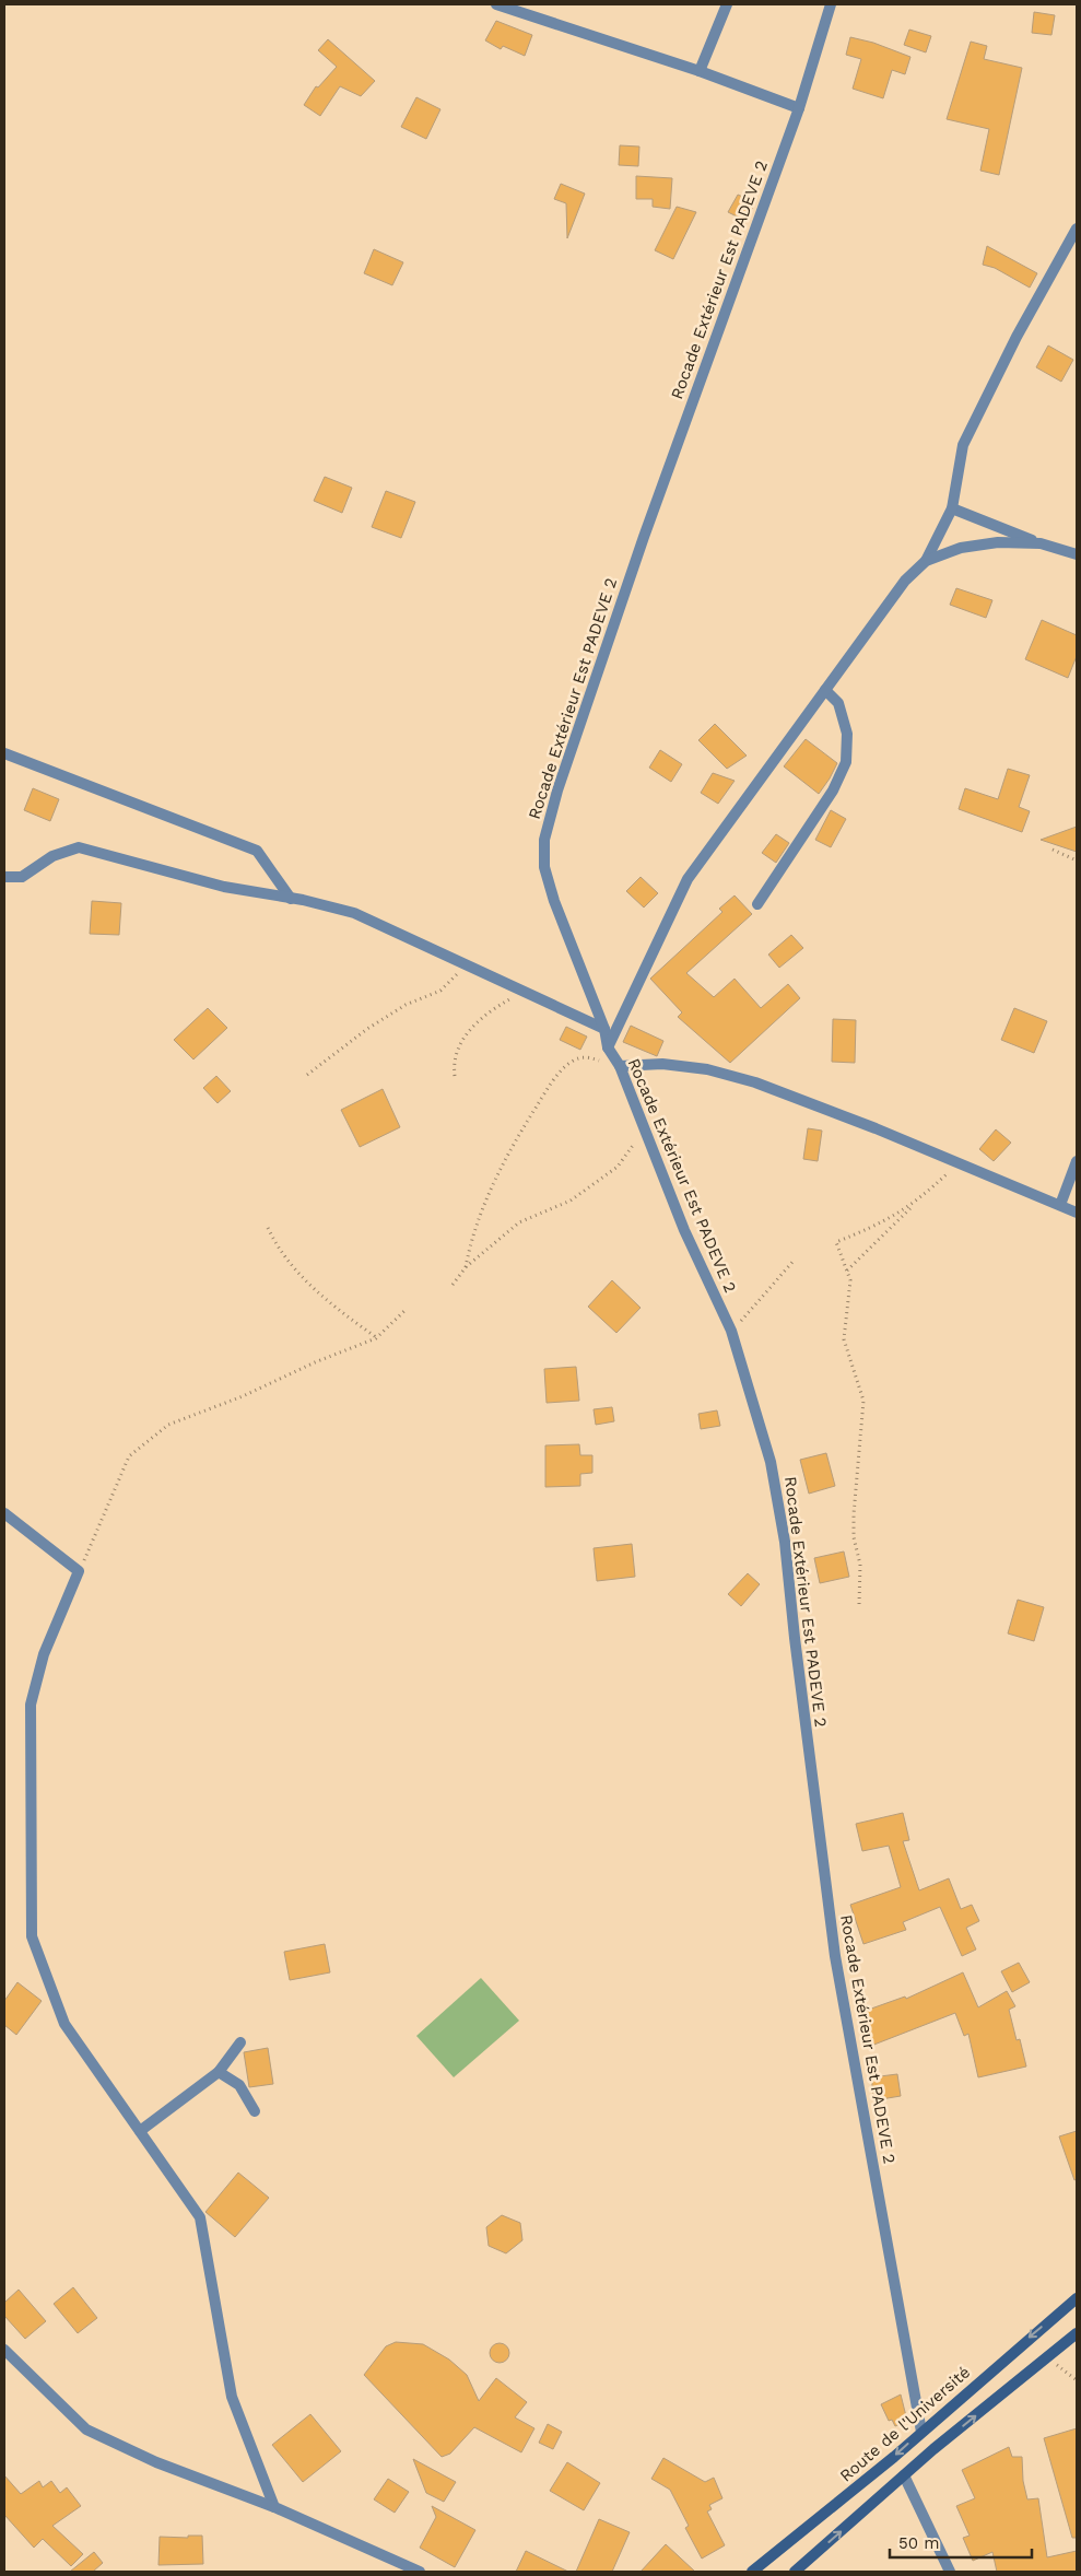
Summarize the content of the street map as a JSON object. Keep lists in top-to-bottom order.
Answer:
{
  "streets": {
    "main road": ["Route de l'Université"],
    "street": ["Rocade Extérieur Est PADEVE 2"]
  },
  "crossings": [
    ["Rocade Extérieur Est PADEVE 2", "Route de l'Université"]
  ],
  "scale_bar": "50 m"
}
